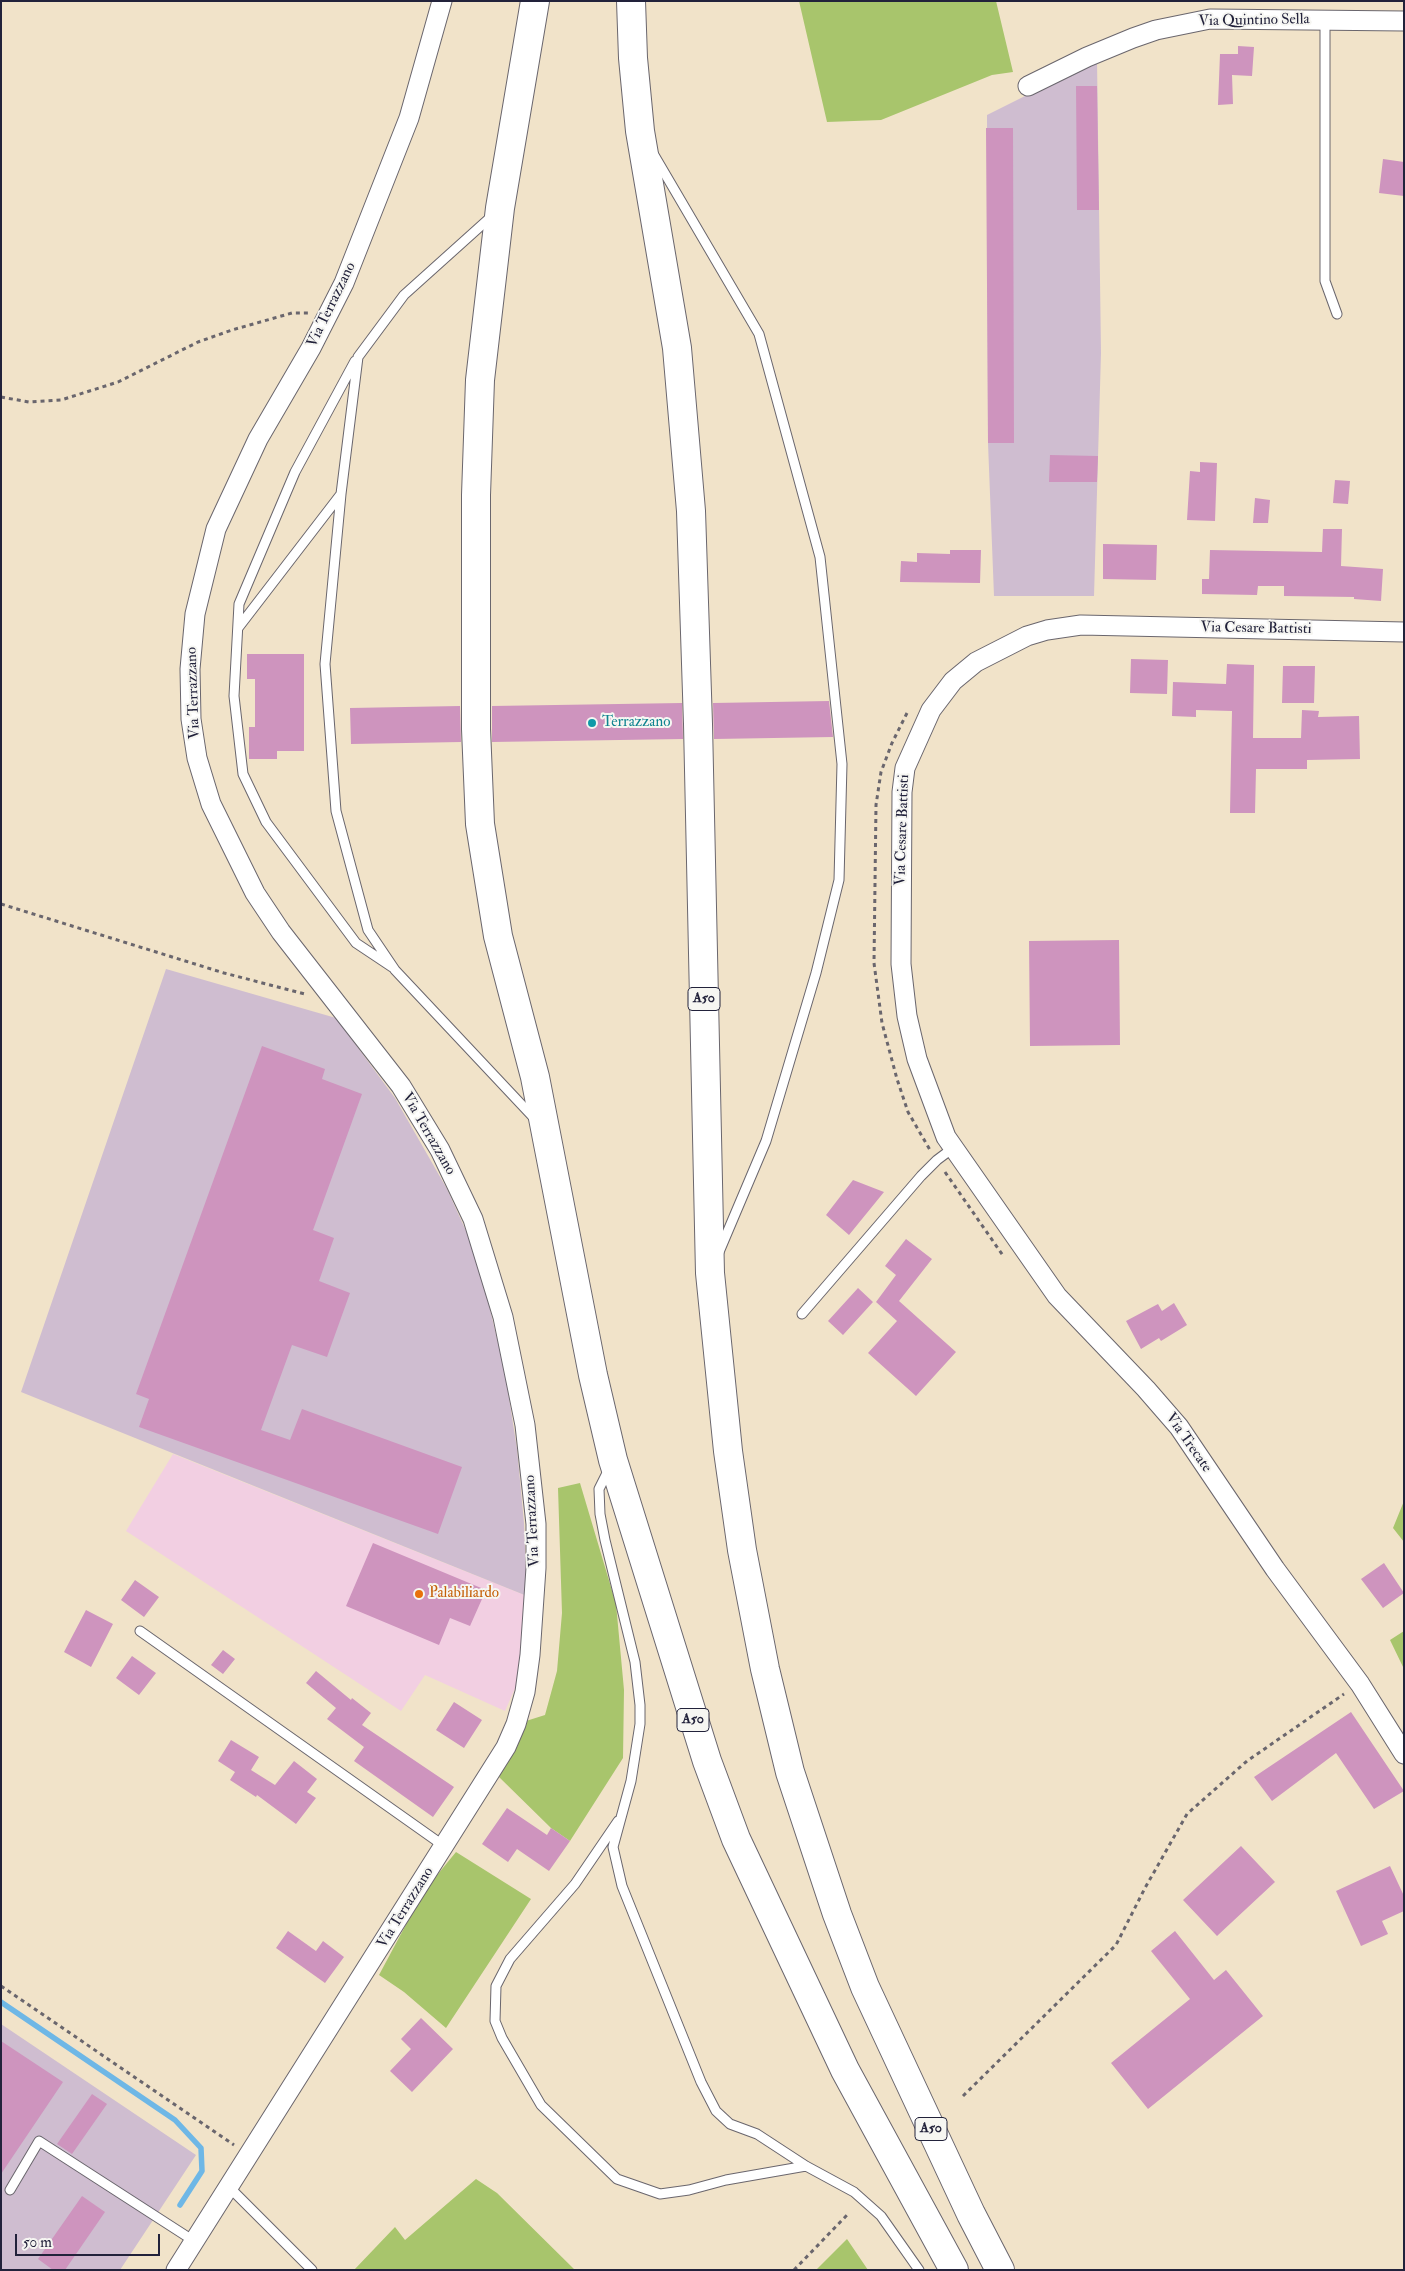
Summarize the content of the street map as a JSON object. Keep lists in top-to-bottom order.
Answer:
{
  "streets": {
    "highway": ["A50"],
    "street": [
      "Via Quintino Sella",
      "Via Terrazzano",
      "Via Cesare Battisti",
      "Via Trecate"
    ]
  },
  "crossings": [
    ["Via Cesare Battisti", "Via Trecate"]
  ],
  "places": ["Terrazzano", "Palabiliardo"],
  "scale_bar": "50 m"
}
